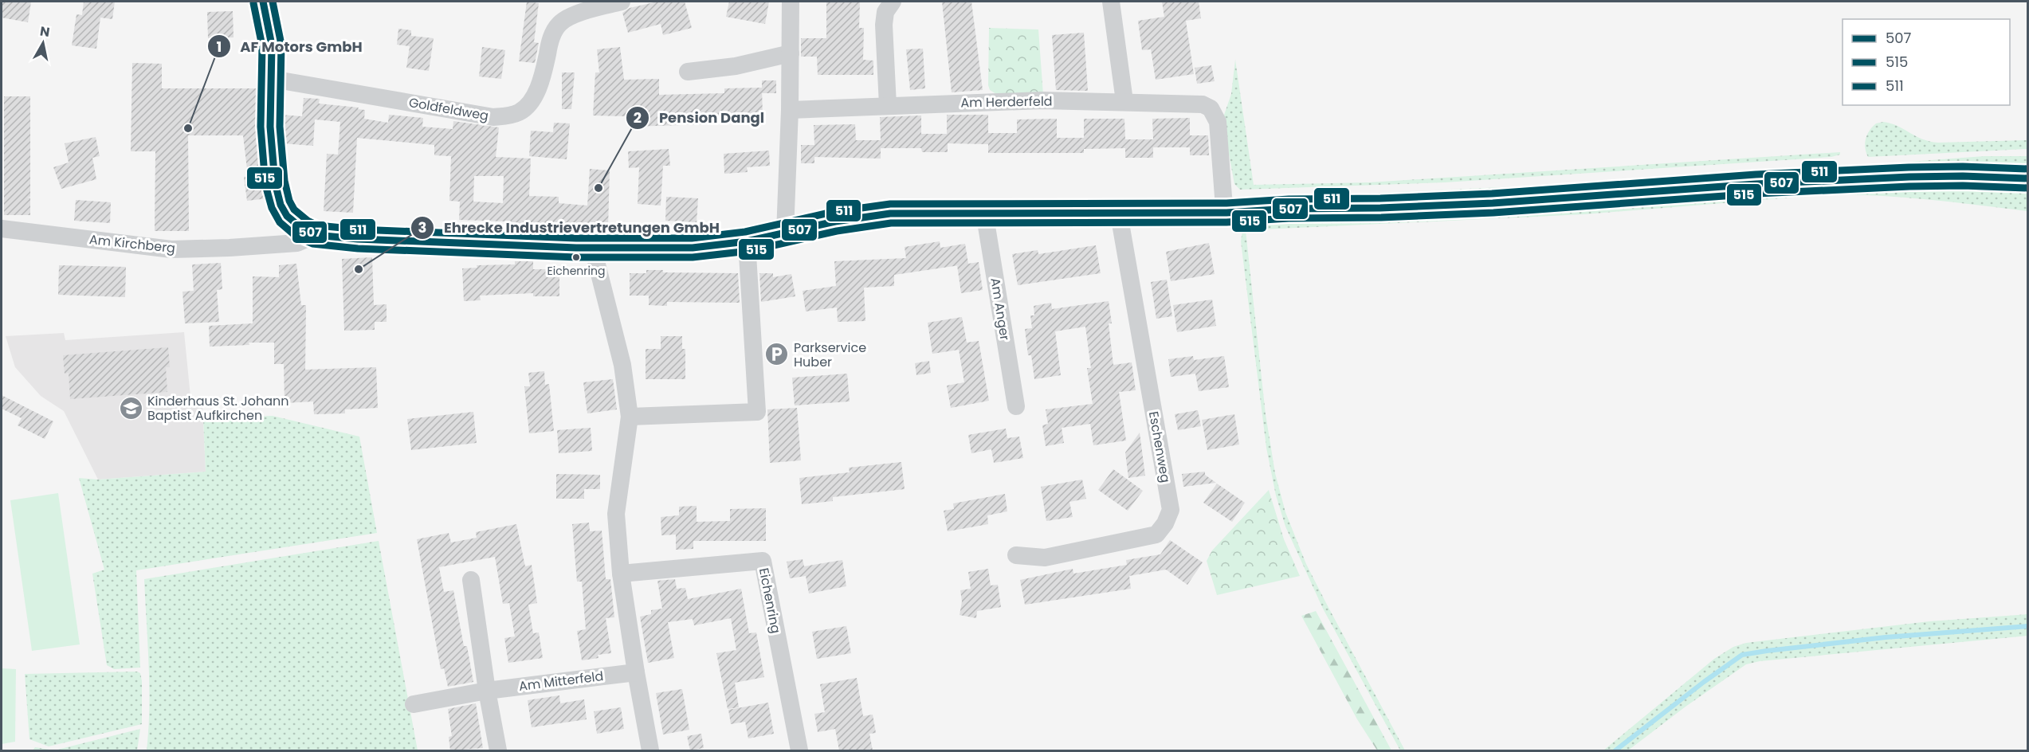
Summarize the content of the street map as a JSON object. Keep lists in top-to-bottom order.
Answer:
{
  "streets": {
    "street": [
      "Am Herderfeld",
      "Goldfeldweg",
      "Am Kirchberg",
      "Am Anger",
      "Eschenweg",
      "Eichenring",
      "Am Mitterfeld"
    ]
  },
  "places": {
    "other": [
      "AF Motors GmbH",
      "Pension Dangl",
      "Eichenring",
      "Ehrecke Industrievertretungen GmbH"
    ],
    "parking": ["Parkservice Huber"],
    "school or university": ["Kinderhaus St. Johann Baptist Aufkirchen"]
  },
  "lines": ["transit line 507", "transit line 511", "transit line 515"],
  "legend": ["507", "515", "511"],
  "north": "top"
}
